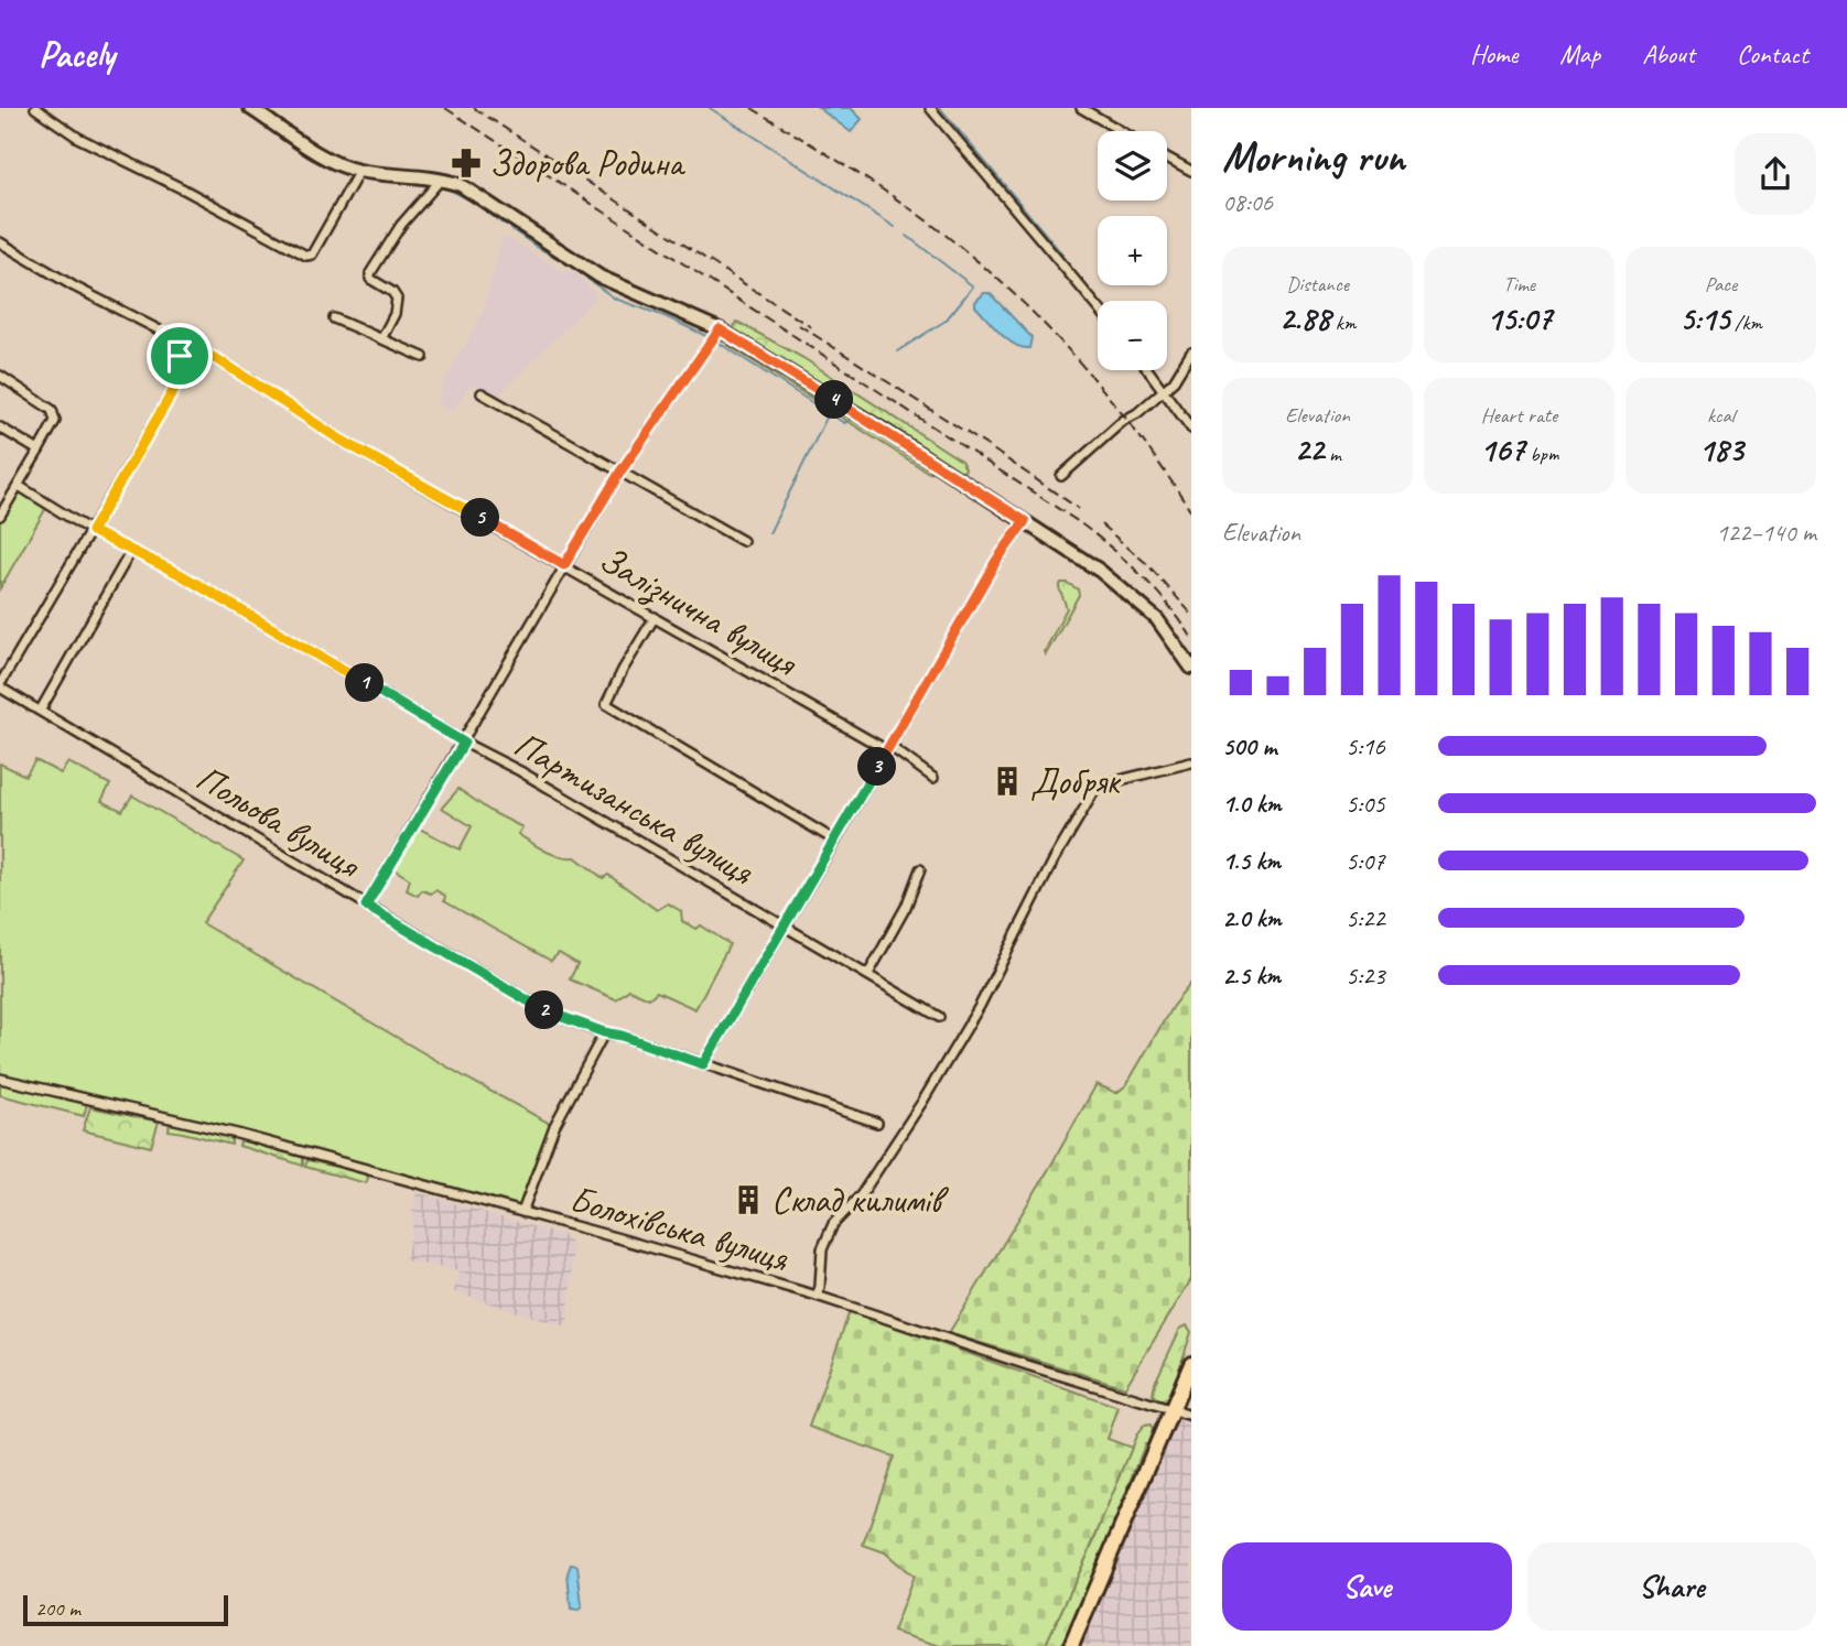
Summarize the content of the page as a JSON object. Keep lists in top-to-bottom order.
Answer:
{
  "streets": {
    "street": [
      "Залізнична вулиця",
      "Партизанська вулиця",
      "Польова вулиця",
      "Болохівська вулиця"
    ]
  },
  "places": {
    "pharmacy": ["Здорова Родина"],
    "building": ["Добряк", "Склад килимів"]
  },
  "scale_bar": "200 m",
  "page": {
    "header": "Pacely",
    "nav": [
      "Home",
      "Map",
      "About",
      "Contact"
    ],
    "heading": ["Morning run", "08:06"],
    "map_buttons": ["+", "−"],
    "stats": [
      ["Distance", "2.88 km"],
      ["Time", "15:07"],
      ["Pace", "5:15 /km"],
      ["Elevation", "22 m"],
      ["Heart rate", "167 bpm"],
      ["kcal", "183"]
    ],
    "pins": [
      "4",
      "5",
      "1",
      "3",
      "2"
    ],
    "chart": ["Elevation", "122–140 m"],
    "list": [
      {
        "name": "500 m",
        "note": "5:16"
      },
      {
        "name": "1.0 km",
        "note": "5:05"
      },
      {
        "name": "1.5 km",
        "note": "5:07"
      },
      {
        "name": "2.0 km",
        "note": "5:22"
      },
      {
        "name": "2.5 km",
        "note": "5:23"
      }
    ],
    "buttons": ["Save", "Share"],
    "scale": "200 m"
  }
}
